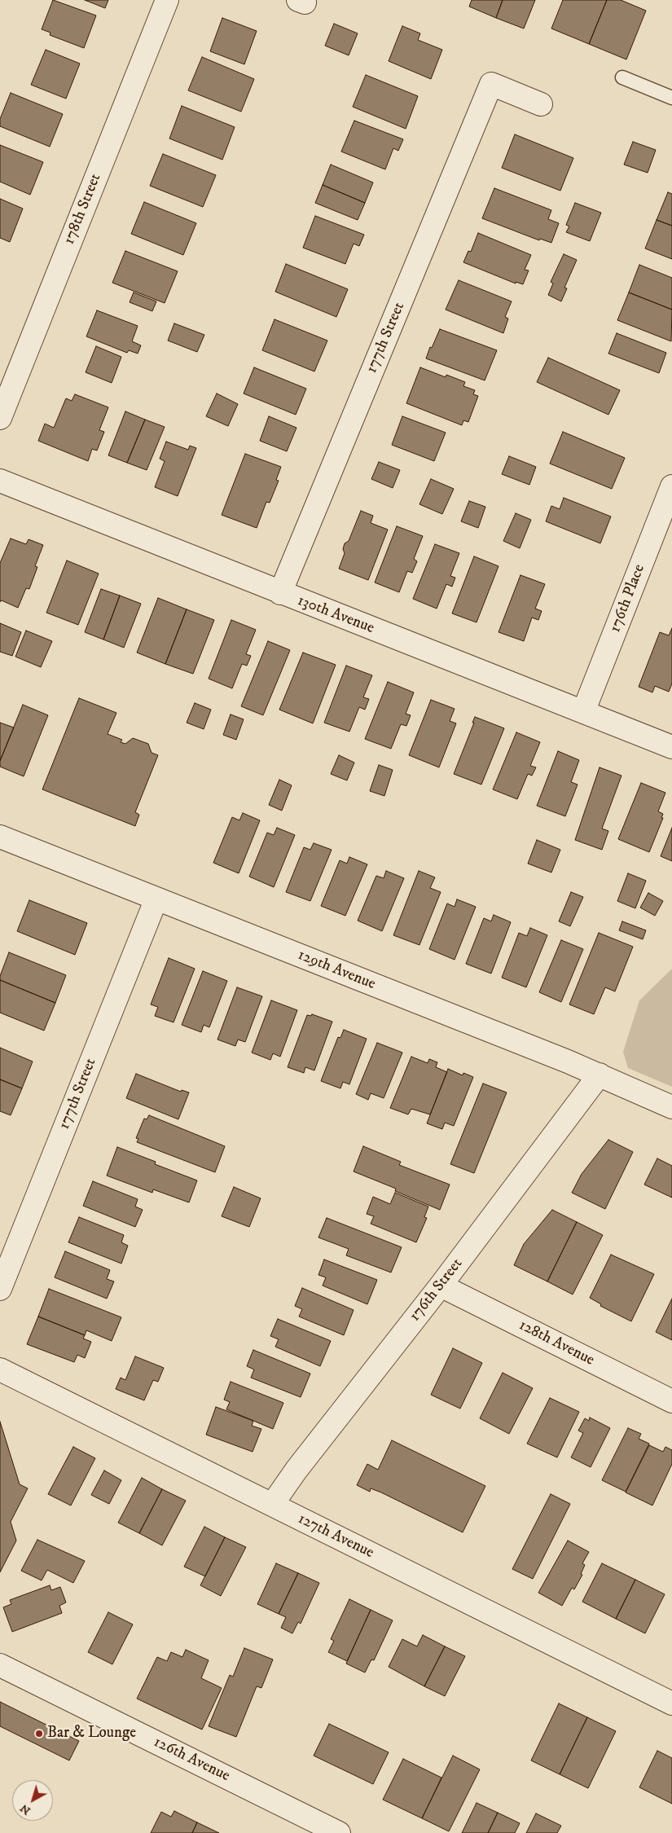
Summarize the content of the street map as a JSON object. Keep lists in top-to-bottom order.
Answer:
{
  "streets": {
    "street": [
      "178th Street",
      "177th Street",
      "176th Place",
      "130th Avenue",
      "129th Avenue",
      "176th Street",
      "128th Avenue",
      "127th Avenue",
      "126th Avenue"
    ]
  },
  "crossings": [
    ["177th Street", "130th Avenue"],
    ["177th Street", "129th Avenue"],
    ["176th Place", "130th Avenue"],
    ["129th Avenue", "176th Street"],
    ["176th Street", "128th Avenue"],
    ["176th Street", "127th Avenue"]
  ],
  "places": ["Bar & Lounge"],
  "north": "bottom left"
}
